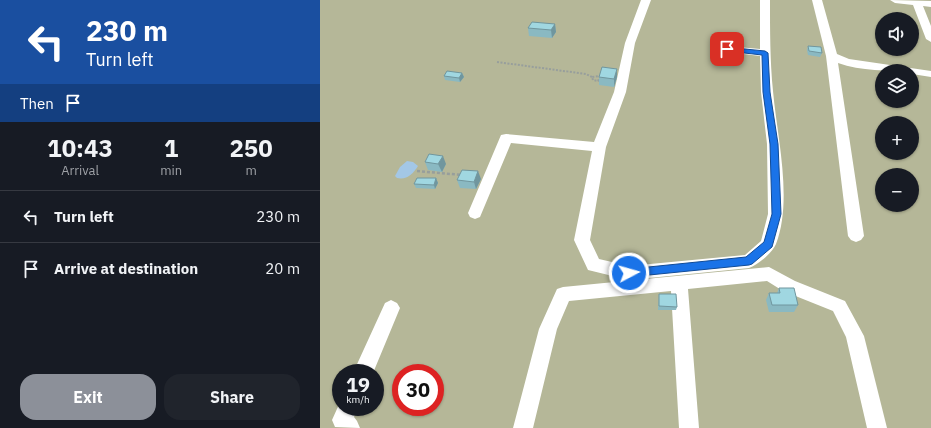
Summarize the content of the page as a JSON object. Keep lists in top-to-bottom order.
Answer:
{
  "page": {
    "turn": ["230 m", "Turn left"],
    "map_buttons": ["+", "−"],
    "then": "Then",
    "eta": [
      "10:43",
      "Arrival",
      "1",
      "min",
      "250",
      "m"
    ],
    "list": [
      {
        "name": "Turn left",
        "value": "230 m"
      },
      {
        "name": "Arrive at destination",
        "value": "20 m"
      }
    ],
    "speed": "19 km/h",
    "limit": "30",
    "buttons": ["Exit", "Share"]
  }
}
